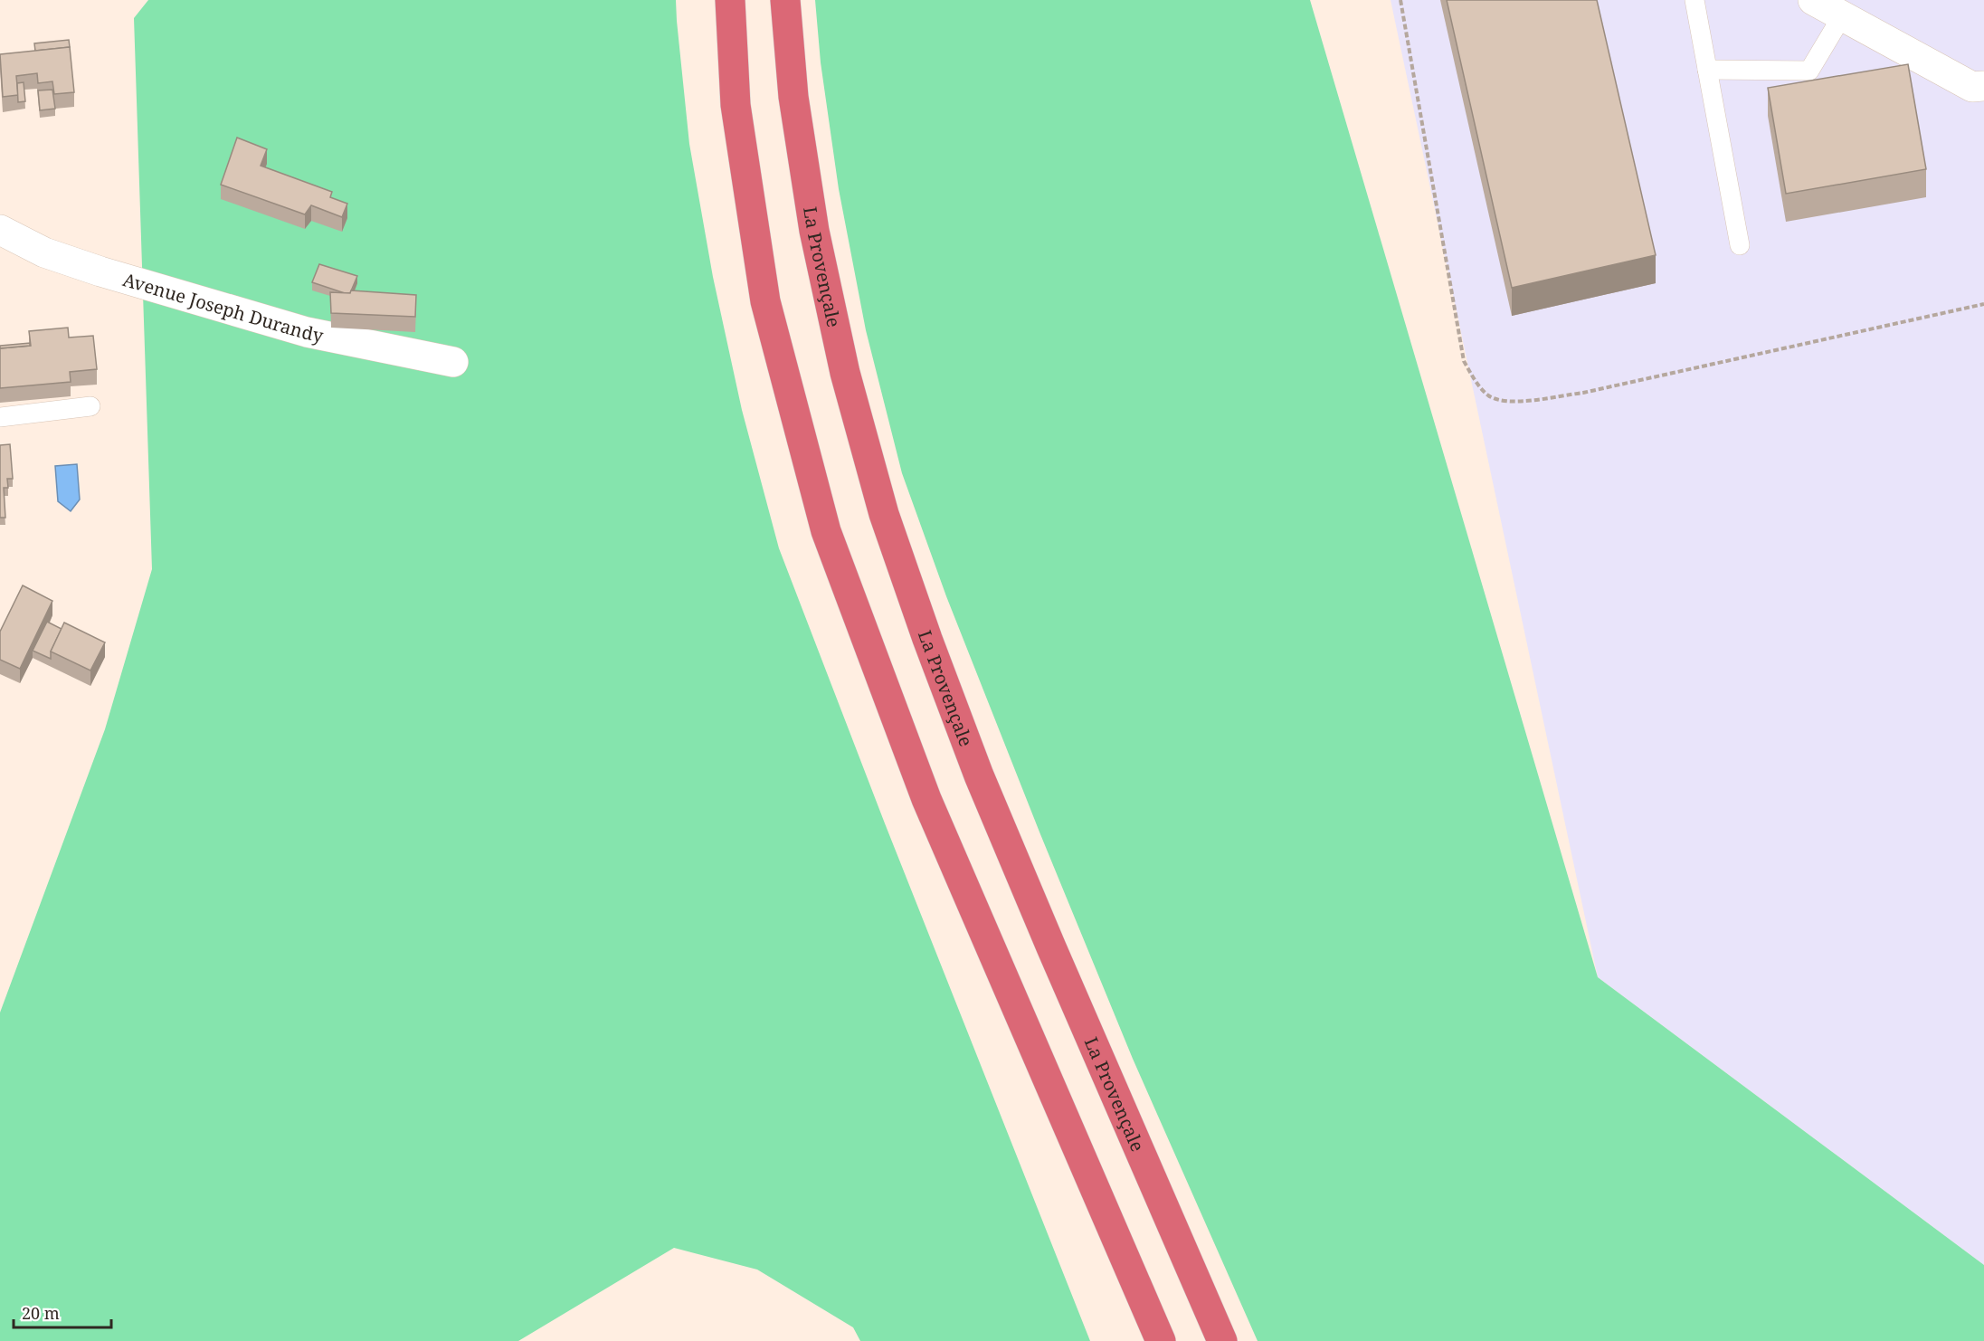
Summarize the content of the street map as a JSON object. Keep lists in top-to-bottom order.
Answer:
{
  "streets": {
    "highway": ["La Provençale"],
    "street": ["Avenue Joseph Durandy"]
  },
  "scale_bar": "20 m"
}
